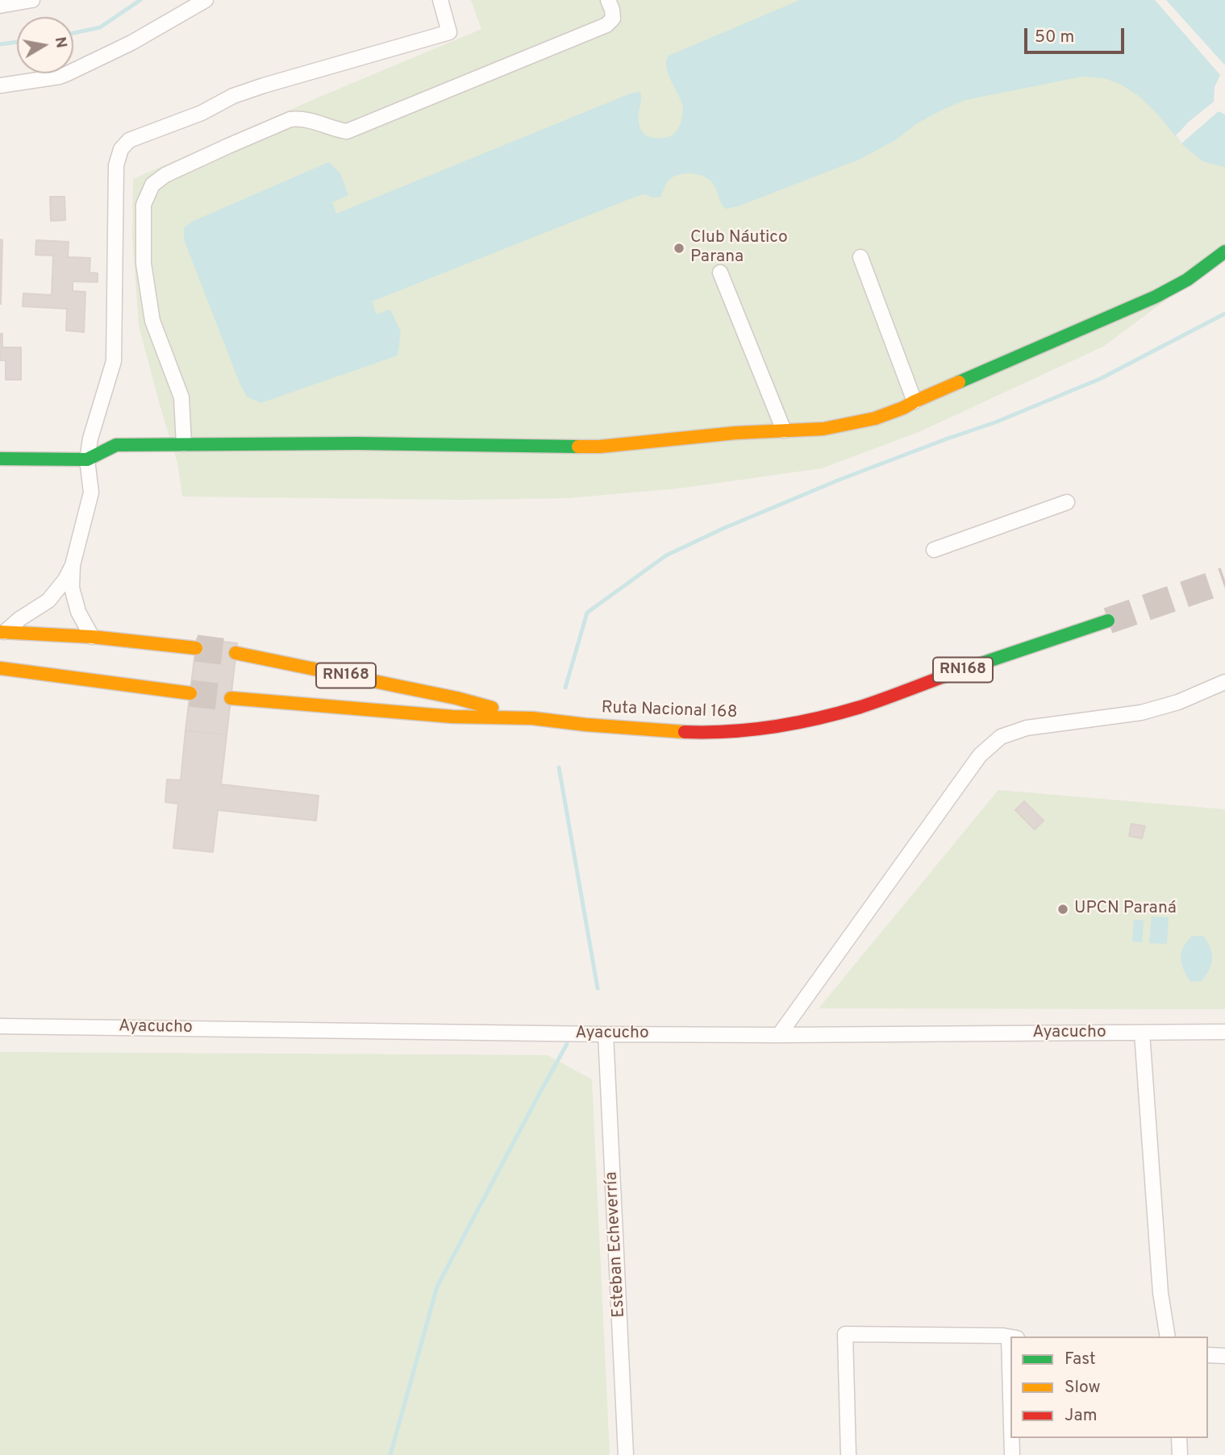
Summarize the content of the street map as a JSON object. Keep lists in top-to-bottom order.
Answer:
{
  "streets": {
    "main road": ["RN168", "Ruta Nacional 168"],
    "street": ["Ayacucho", "Esteban Echeverría"]
  },
  "crossings": [
    ["RN168", "Ruta Nacional 168"],
    ["Ayacucho", "Esteban Echeverría"]
  ],
  "places": ["Club Náutico Parana", "UPCN Paraná"],
  "legend": ["Fast", "Slow", "Jam"],
  "scale_bar": "50 m",
  "north": "right"
}
